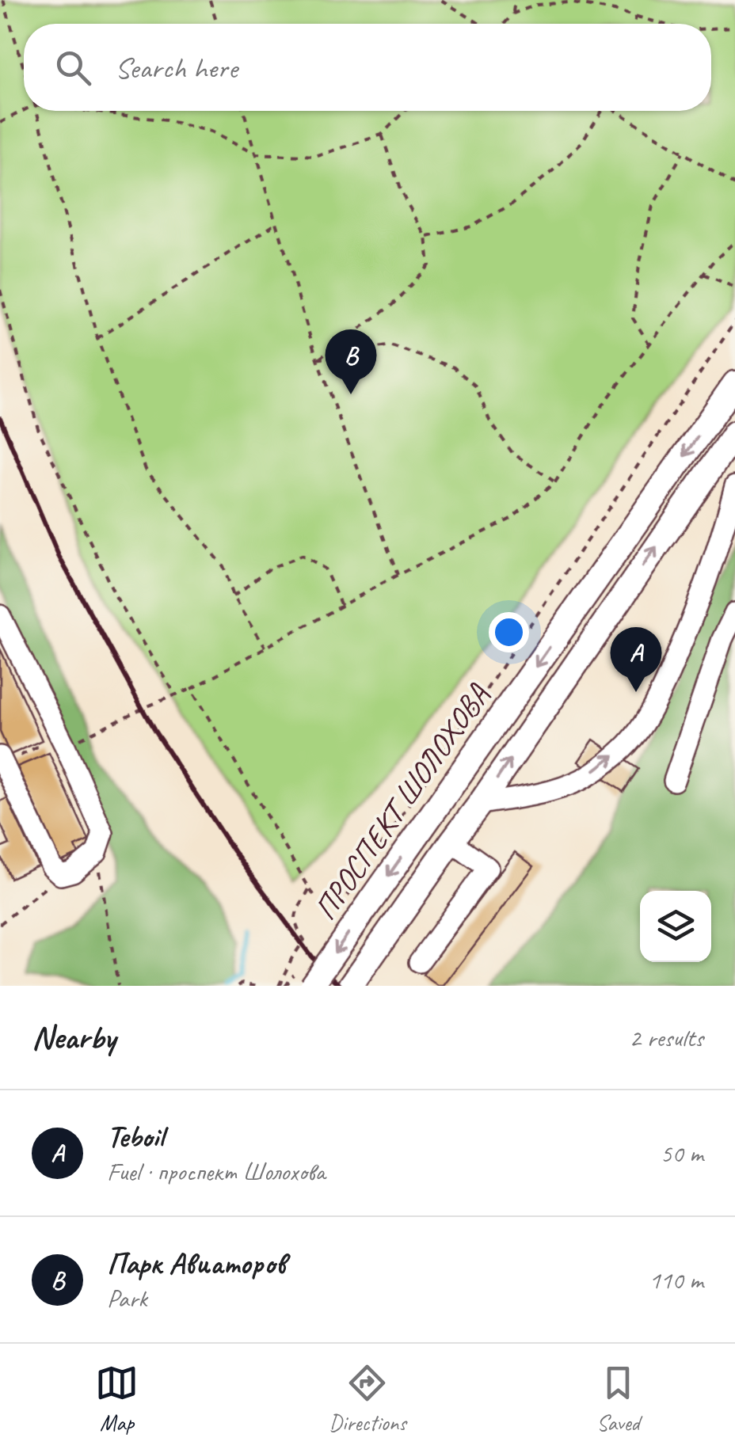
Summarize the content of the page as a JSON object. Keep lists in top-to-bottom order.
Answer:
{
  "streets": {
    "main road": ["ПРОСПЕКТ ШОЛОХОВА"]
  },
  "page": {
    "search": "Search here",
    "pins": ["B", "A"],
    "heading": ["Nearby", "2 results"],
    "list": [
      {
        "mark": "A",
        "name": "Teboil",
        "note": "Fuel · проспект Шолохова",
        "value": "50 m"
      },
      {
        "mark": "B",
        "name": "Парк Авиаторов",
        "note": "Park",
        "value": "110 m"
      }
    ],
    "nav": ["Map", "Directions", "Saved"]
  }
}
